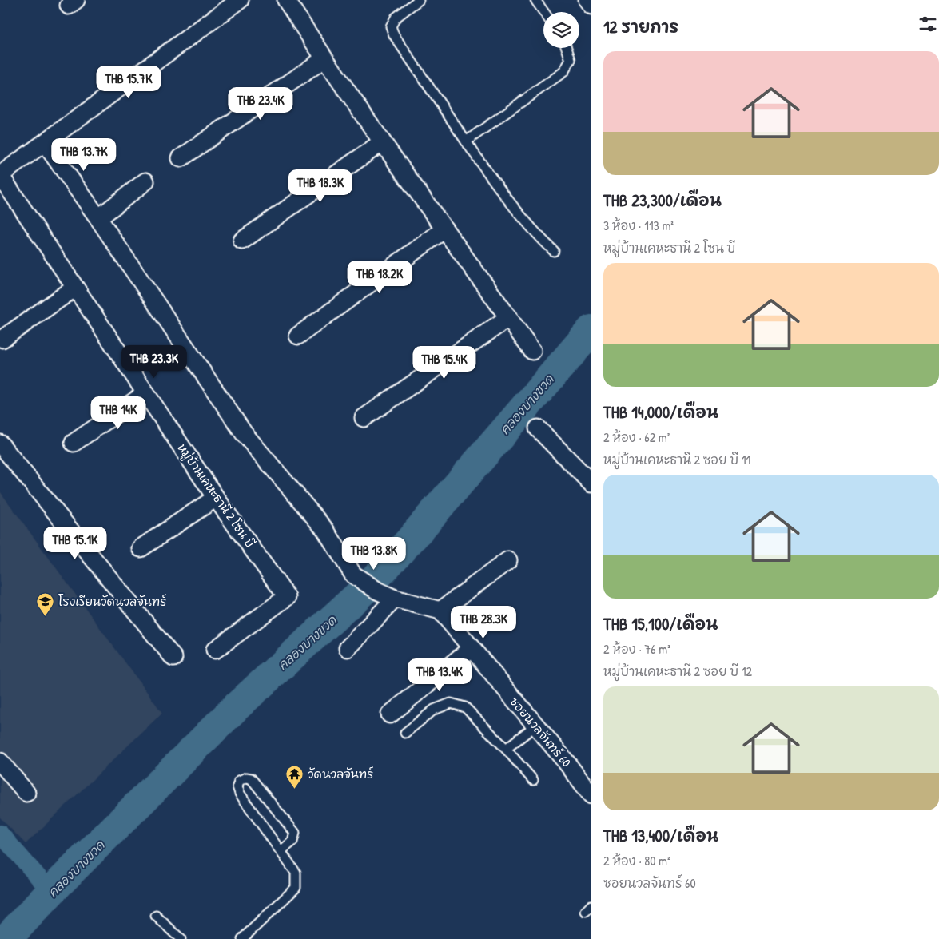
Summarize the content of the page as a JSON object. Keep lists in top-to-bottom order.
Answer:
{
  "streets": {
    "street": ["หมู่บ้านเคหะธานี 2 โซน บี", "ซอยนวลจันทร์ 60"]
  },
  "water": ["คลองบางขวด"],
  "places": {
    "school or university": ["โรงเรียนวัดนวลจันทร์"],
    "temple": ["วัดนวลจันทร์"]
  },
  "page": {
    "heading": "12 รายการ",
    "list": [
      {
        "name": "THB 23,300/เดือน",
        "note": "3 ห้อง · 113 m² · หมู่บ้านเคหะธานี 2 โซน บี"
      },
      {
        "name": "THB 14,000/เดือน",
        "note": "2 ห้อง · 62 m² · หมู่บ้านเคหะธานี 2 ซอย บี 11"
      },
      {
        "name": "THB 15,100/เดือน",
        "note": "2 ห้อง · 76 m² · หมู่บ้านเคหะธานี 2 ซอย บี 12"
      },
      {
        "name": "THB 13,400/เดือน",
        "note": "2 ห้อง · 80 m² · ซอยนวลจันทร์ 60"
      }
    ],
    "price": [
      "THB 15.7K",
      "THB 23.4K",
      "THB 13.7K",
      "THB 18.3K",
      "THB 18.2K",
      "THB 23.3K",
      "THB 15.4K",
      "THB 14K",
      "THB 15.1K",
      "THB 13.8K",
      "THB 28.3K",
      "THB 13.4K"
    ]
  }
}
